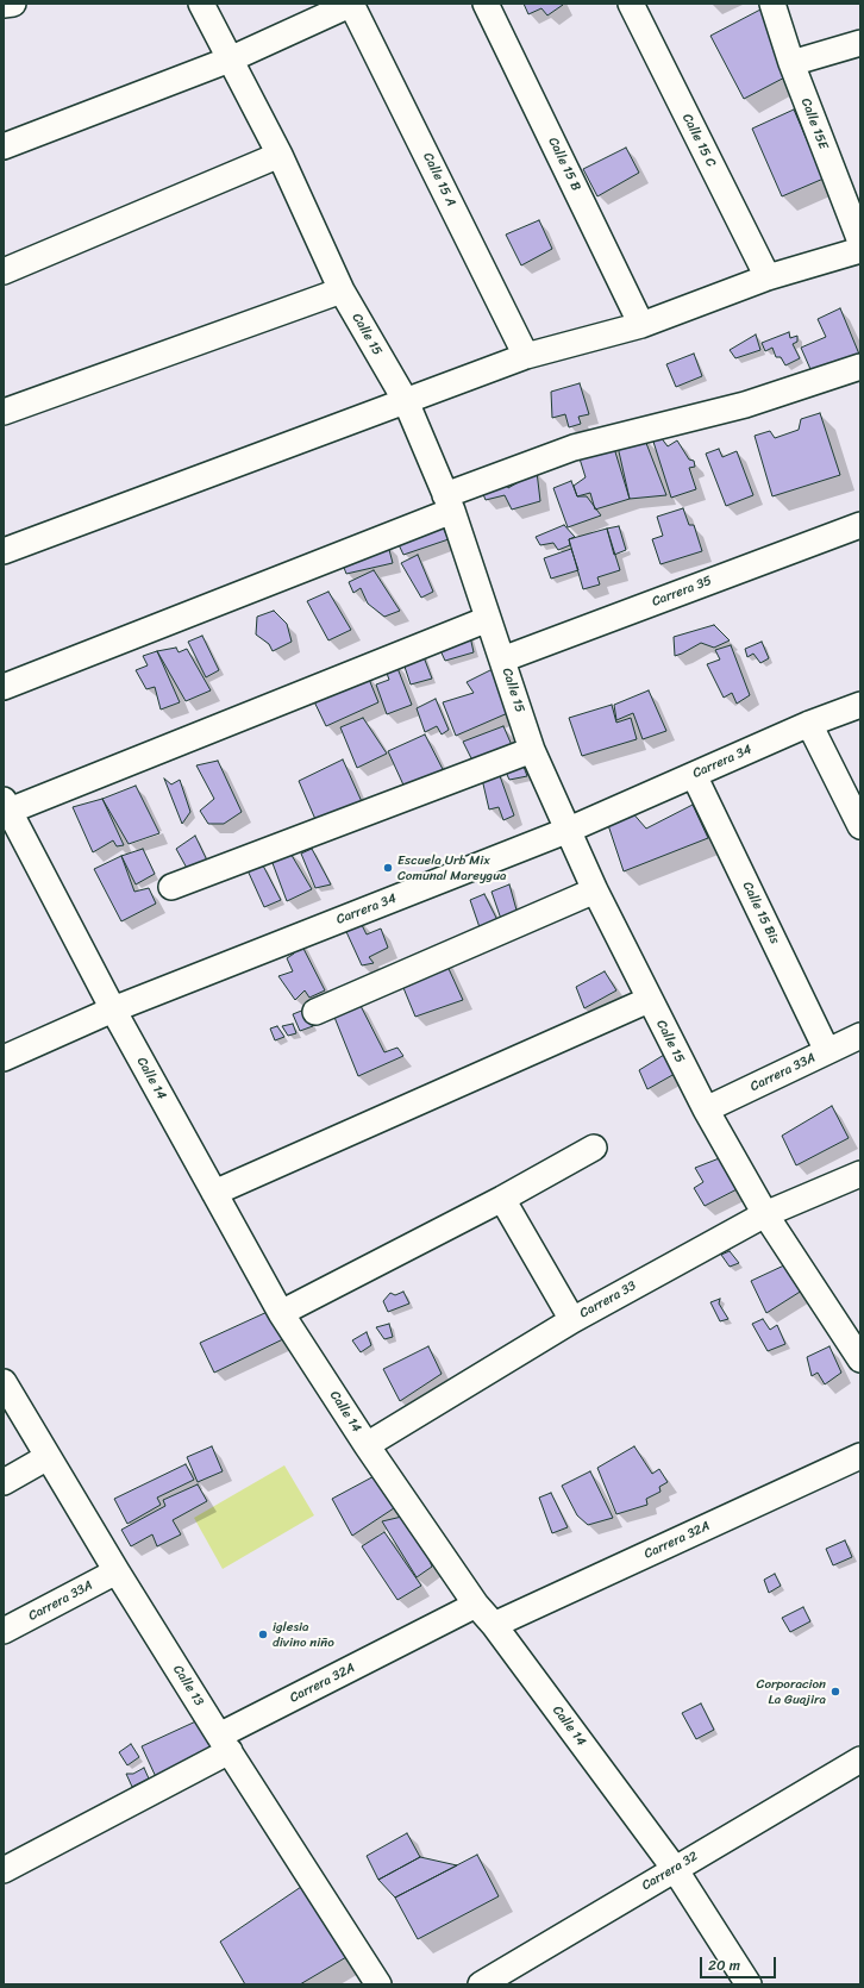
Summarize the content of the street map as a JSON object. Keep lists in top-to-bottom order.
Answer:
{
  "streets": {
    "street": [
      "Calle 15E",
      "Calle 15 C",
      "Calle 15 B",
      "Calle 15 A",
      "Calle 15",
      "Carrera 35",
      "Carrera 34",
      "Calle 15 Bis",
      "Carrera 33A",
      "Calle 14",
      "Carrera 33",
      "Carrera 32A",
      "Calle 13",
      "Carrera 32"
    ]
  },
  "crossings": [
    ["Calle 15", "Carrera 35"],
    ["Calle 15", "Carrera 34"],
    ["Calle 15", "Carrera 33A"],
    ["Calle 15", "Carrera 33"],
    ["Carrera 34", "Calle 15 Bis"],
    ["Carrera 34", "Calle 14"],
    ["Calle 15 Bis", "Carrera 33A"],
    ["Carrera 33A", "Calle 13"],
    ["Calle 14", "Carrera 33"],
    ["Calle 14", "Carrera 32A"],
    ["Calle 14", "Carrera 32"],
    ["Carrera 32A", "Calle 13"]
  ],
  "places": ["Escuela Urb Mix Comunal Mareygua", "iglesia divino niño", "Corporacion La Guajira"],
  "scale_bar": "20 m"
}
